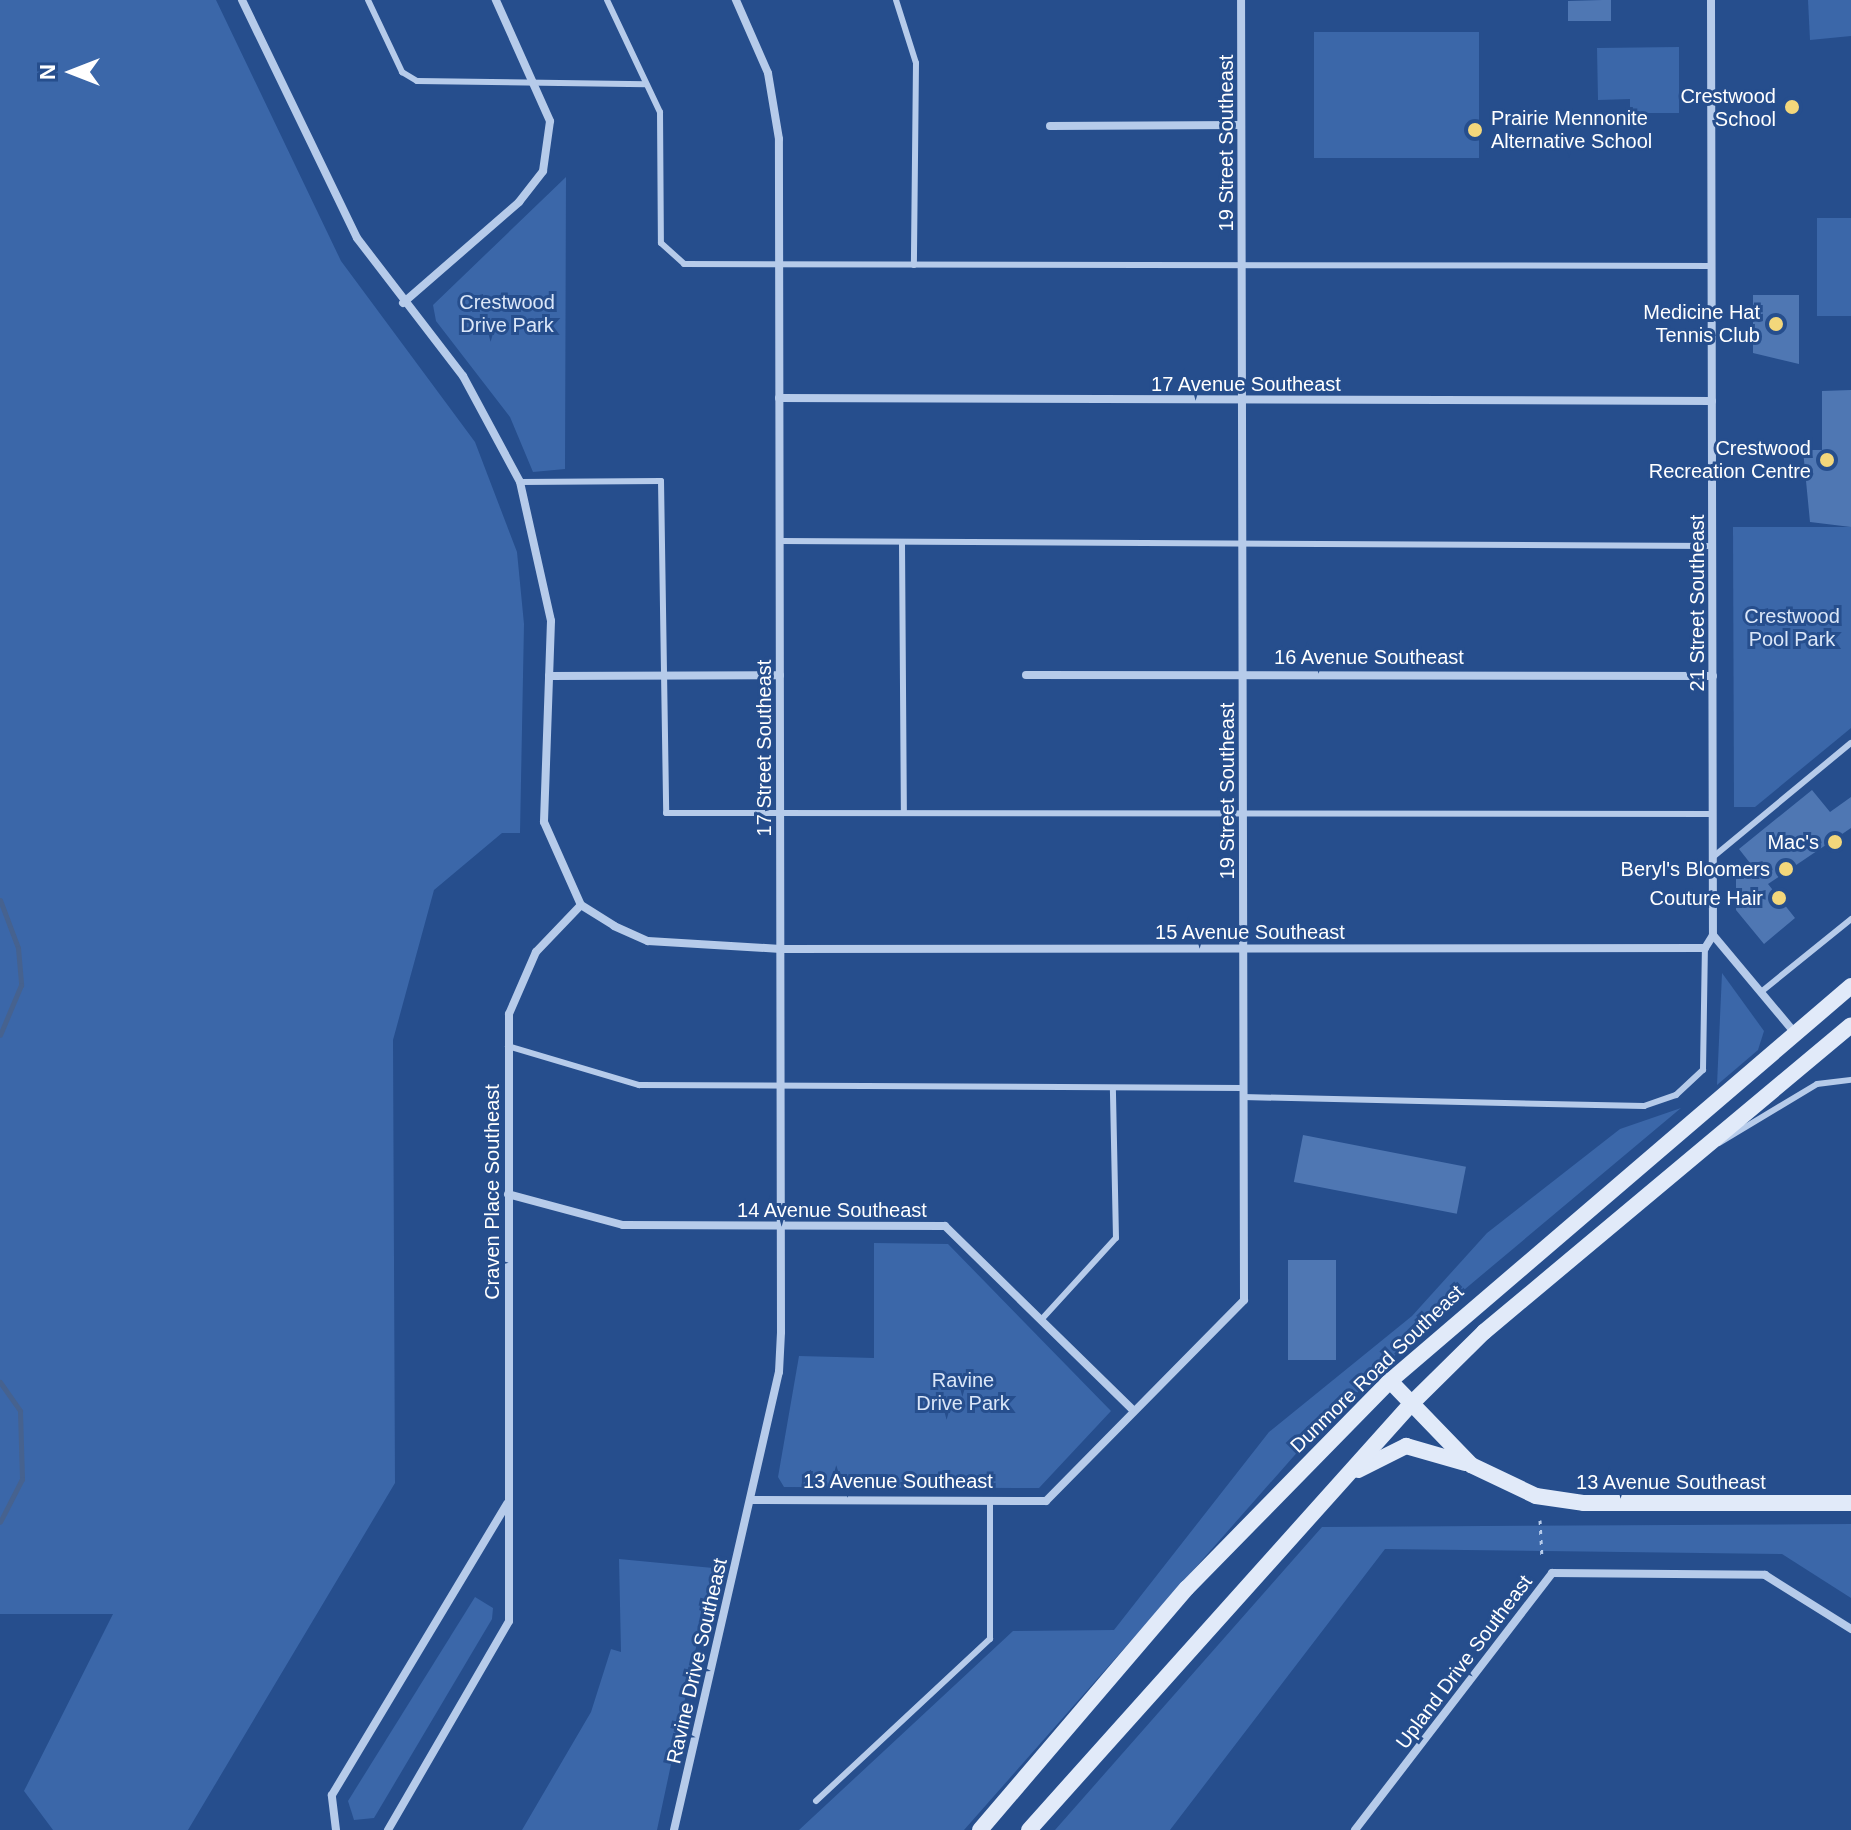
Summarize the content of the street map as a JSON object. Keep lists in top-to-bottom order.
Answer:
{
  "streets": {
    "main road": ["Dunmore Road Southeast", "13 Avenue Southeast"],
    "street": [
      "19 Street Southeast",
      "17 Avenue Southeast",
      "21 Street Southeast",
      "16 Avenue Southeast",
      "17 Street Southeast",
      "15 Avenue Southeast",
      "Craven Place Southeast",
      "14 Avenue Southeast",
      "Ravine Drive Southeast",
      "Upland Drive Southeast"
    ]
  },
  "crossings": [
    ["19 Street Southeast", "17 Avenue Southeast"],
    ["19 Street Southeast", "16 Avenue Southeast"],
    ["19 Street Southeast", "15 Avenue Southeast"],
    ["19 Street Southeast", "14 Avenue Southeast"],
    ["19 Street Southeast", "13 Avenue Southeast"],
    ["17 Avenue Southeast", "21 Street Southeast"],
    ["17 Avenue Southeast", "17 Street Southeast"],
    ["21 Street Southeast", "16 Avenue Southeast"],
    ["17 Street Southeast", "15 Avenue Southeast"],
    ["17 Street Southeast", "14 Avenue Southeast"],
    ["17 Street Southeast", "13 Avenue Southeast"],
    ["17 Street Southeast", "Ravine Drive Southeast"],
    ["15 Avenue Southeast", "Craven Place Southeast"],
    ["Craven Place Southeast", "14 Avenue Southeast"],
    ["Dunmore Road Southeast", "13 Avenue Southeast"],
    ["13 Avenue Southeast", "Ravine Drive Southeast"]
  ],
  "parks": ["Crestwood Drive Park", "Crestwood Pool Park", "Ravine Drive Park"],
  "places": [
    "Crestwood School",
    "Prairie Mennonite Alternative School",
    "Medicine Hat Tennis Club",
    "Crestwood Recreation Centre",
    "Mac's",
    "Beryl's Bloomers",
    "Couture Hair"
  ],
  "north": "left"
}
